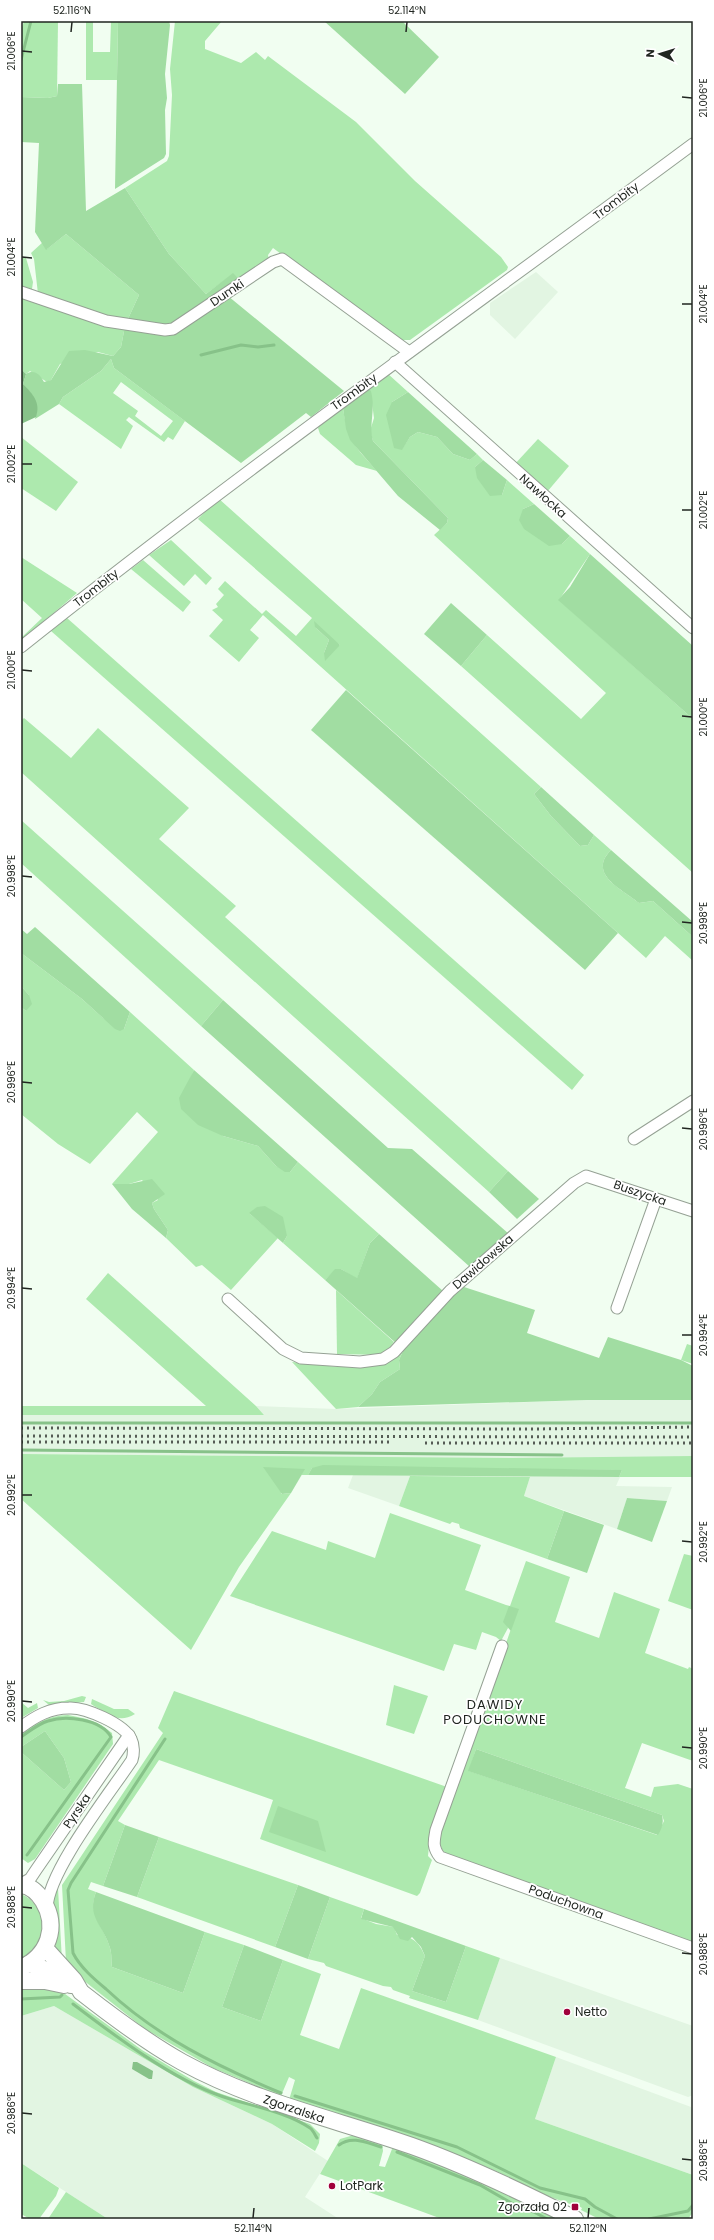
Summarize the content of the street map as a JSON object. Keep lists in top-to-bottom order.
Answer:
{
  "streets": {
    "street": [
      "Trombity",
      "Dumki",
      "Nawłocka",
      "Buszycka",
      "Dawidowska",
      "Pyrska",
      "Poduchowna",
      "Zgorzalska"
    ]
  },
  "crossings": [
    ["Trombity", "Dumki"],
    ["Trombity", "Nawłocka"],
    ["Buszycka", "Dawidowska"]
  ],
  "districts": ["DAWIDY PODUCHOWNE"],
  "places": {
    "other": ["Netto", "LotPark"],
    "transit": ["Zgorzała 02"]
  },
  "north": "left",
  "coordinates": [
    "52.116°N",
    "52.114°N",
    "21.006°E",
    "21.004°E",
    "21.002°E",
    "21.000°E",
    "20.998°E",
    "20.996°E",
    "20.994°E",
    "20.992°E",
    "20.990°E",
    "20.988°E",
    "20.986°E",
    "52.112°N"
  ]
}
